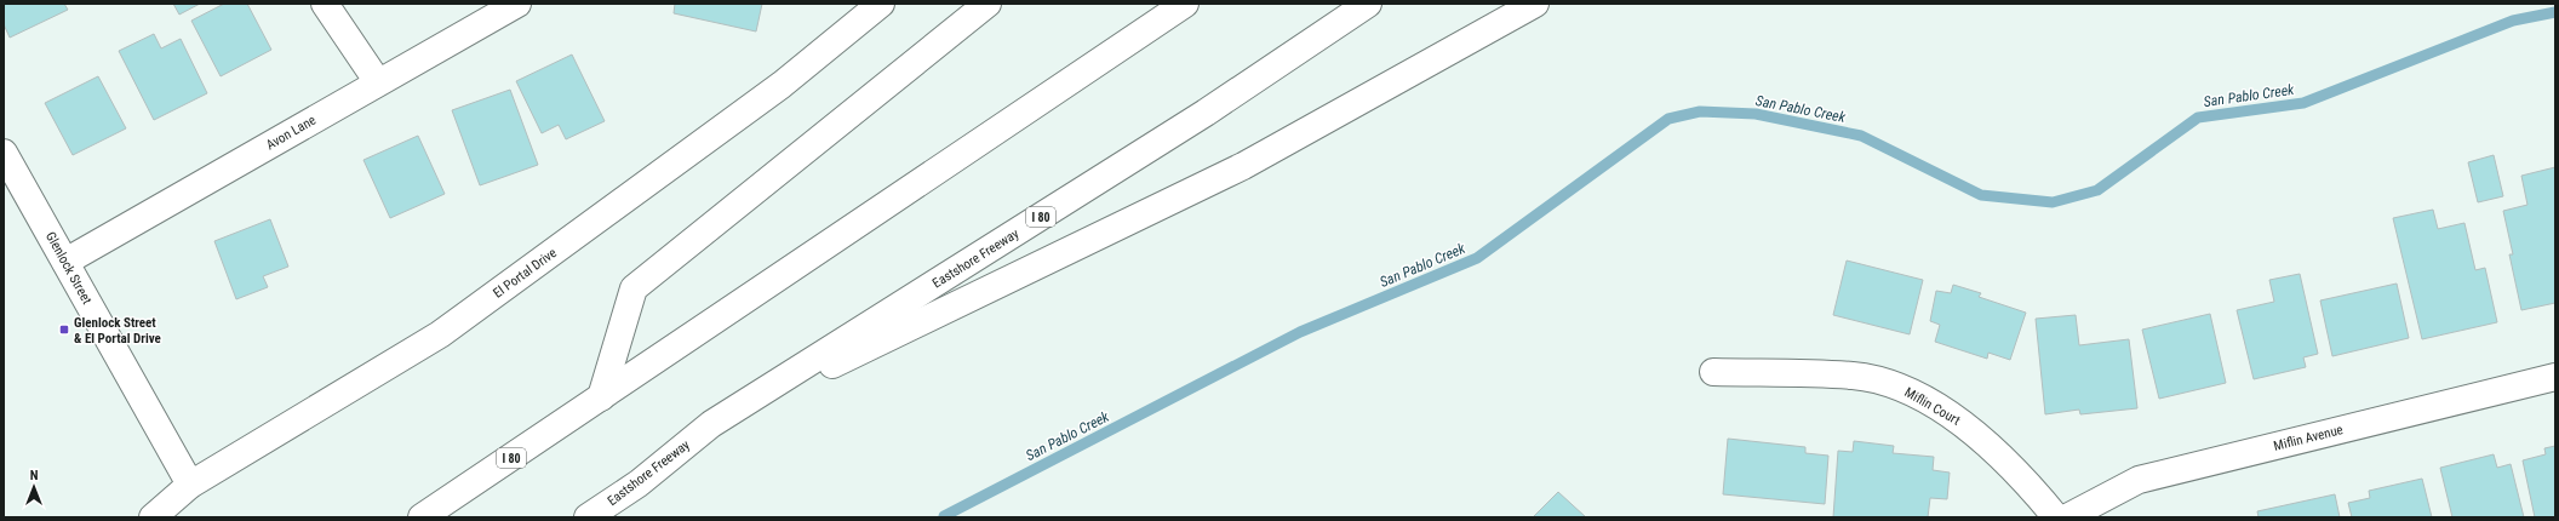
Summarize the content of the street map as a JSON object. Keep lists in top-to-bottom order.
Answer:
{
  "streets": {
    "main road": [
      "Avon Lane",
      "I 80",
      "Eastshore Freeway",
      "Glenlock Street",
      "El Portal Drive",
      "Miflin Court",
      "Miflin Avenue"
    ]
  },
  "crossings": [
    ["Avon Lane", "Glenlock Street"],
    ["Glenlock Street", "El Portal Drive"]
  ],
  "water": ["San Pablo Creek"],
  "places": {
    "transit": ["Glenlock Street & El Portal Drive"]
  },
  "north": "top"
}
